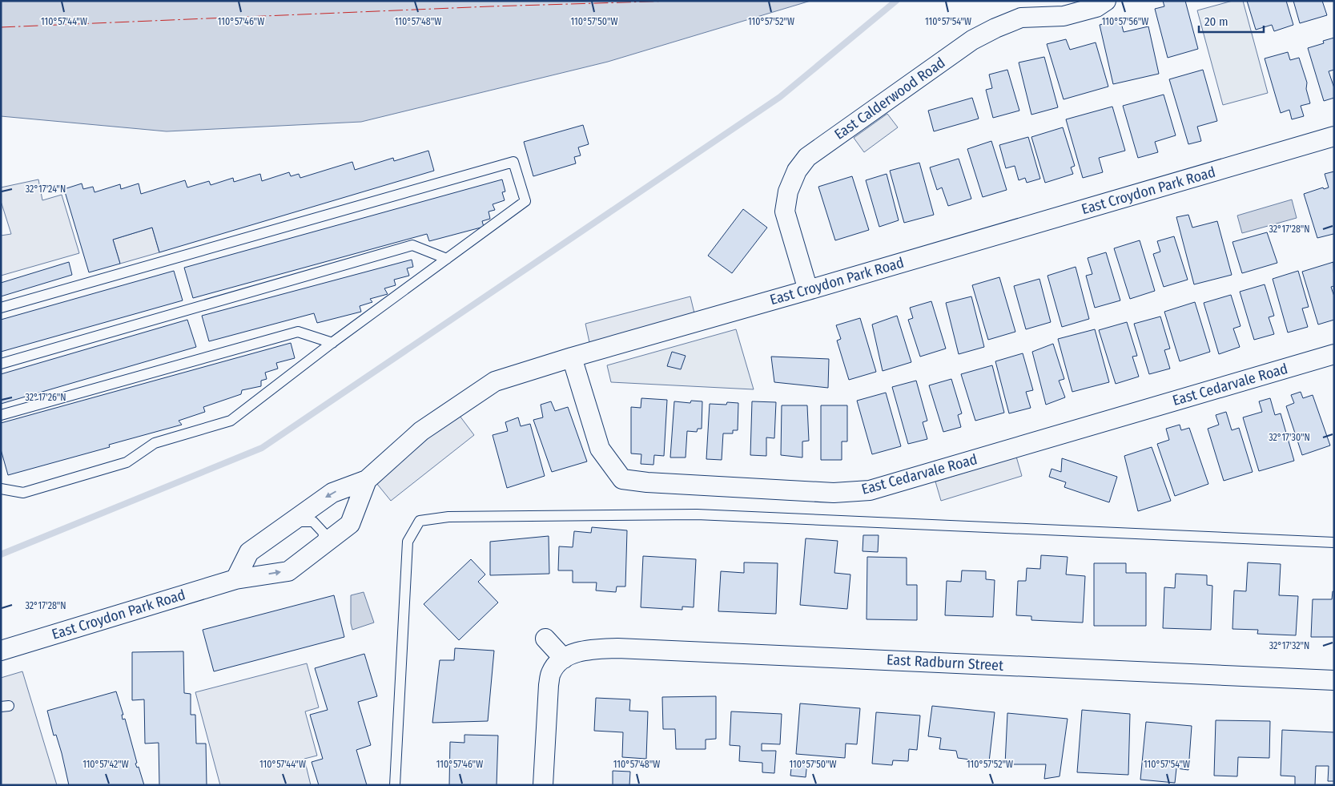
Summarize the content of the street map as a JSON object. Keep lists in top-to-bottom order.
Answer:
{
  "streets": {
    "street": [
      "East Calderwood Road",
      "East Croydon Park Road",
      "East Cedarvale Road",
      "East Radburn Street"
    ]
  },
  "crossings": [
    ["East Calderwood Road", "East Croydon Park Road"],
    ["East Croydon Park Road", "East Cedarvale Road"]
  ],
  "scale_bar": "20 m",
  "coordinates": [
    "110°57'44\"W",
    "110°57'46\"W",
    "110°57'48\"W",
    "110°57'50\"W",
    "110°57'52\"W",
    "110°57'54\"W",
    "110°57'56\"W",
    "32°17'24\"N",
    "32°17'28\"N",
    "32°17'26\"N",
    "32°17'30\"N",
    "32°17'32\"N",
    "110°57'42\"W"
  ]
}
